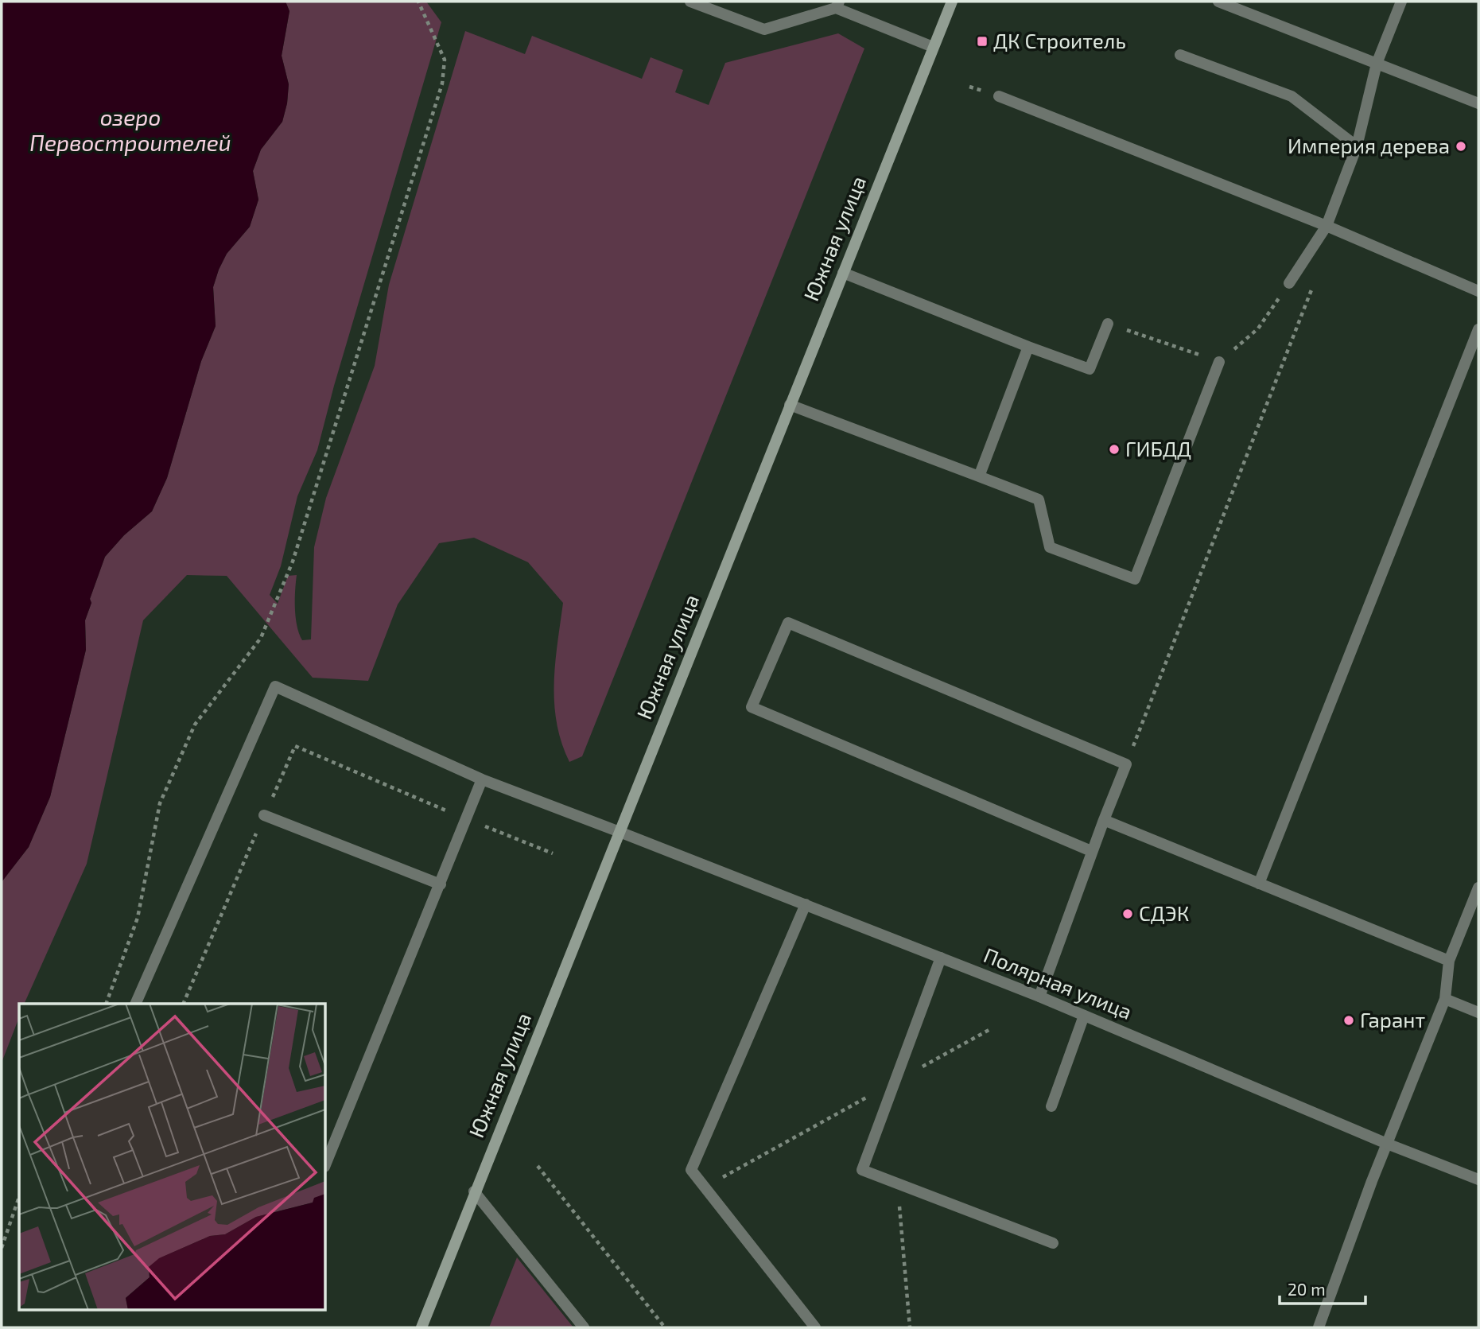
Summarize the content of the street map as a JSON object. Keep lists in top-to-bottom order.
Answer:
{
  "streets": {
    "main road": ["Южная улица"],
    "street": ["Полярная улица"]
  },
  "crossings": [
    ["Южная улица", "Полярная улица"]
  ],
  "water": ["озеро Первостроителей"],
  "places": {
    "transit": ["ДК Строитель"],
    "other": [
      "Империя дерева",
      "ГИБДД",
      "СДЭК",
      "Гарант"
    ]
  },
  "scale_bar": "20 m"
}
